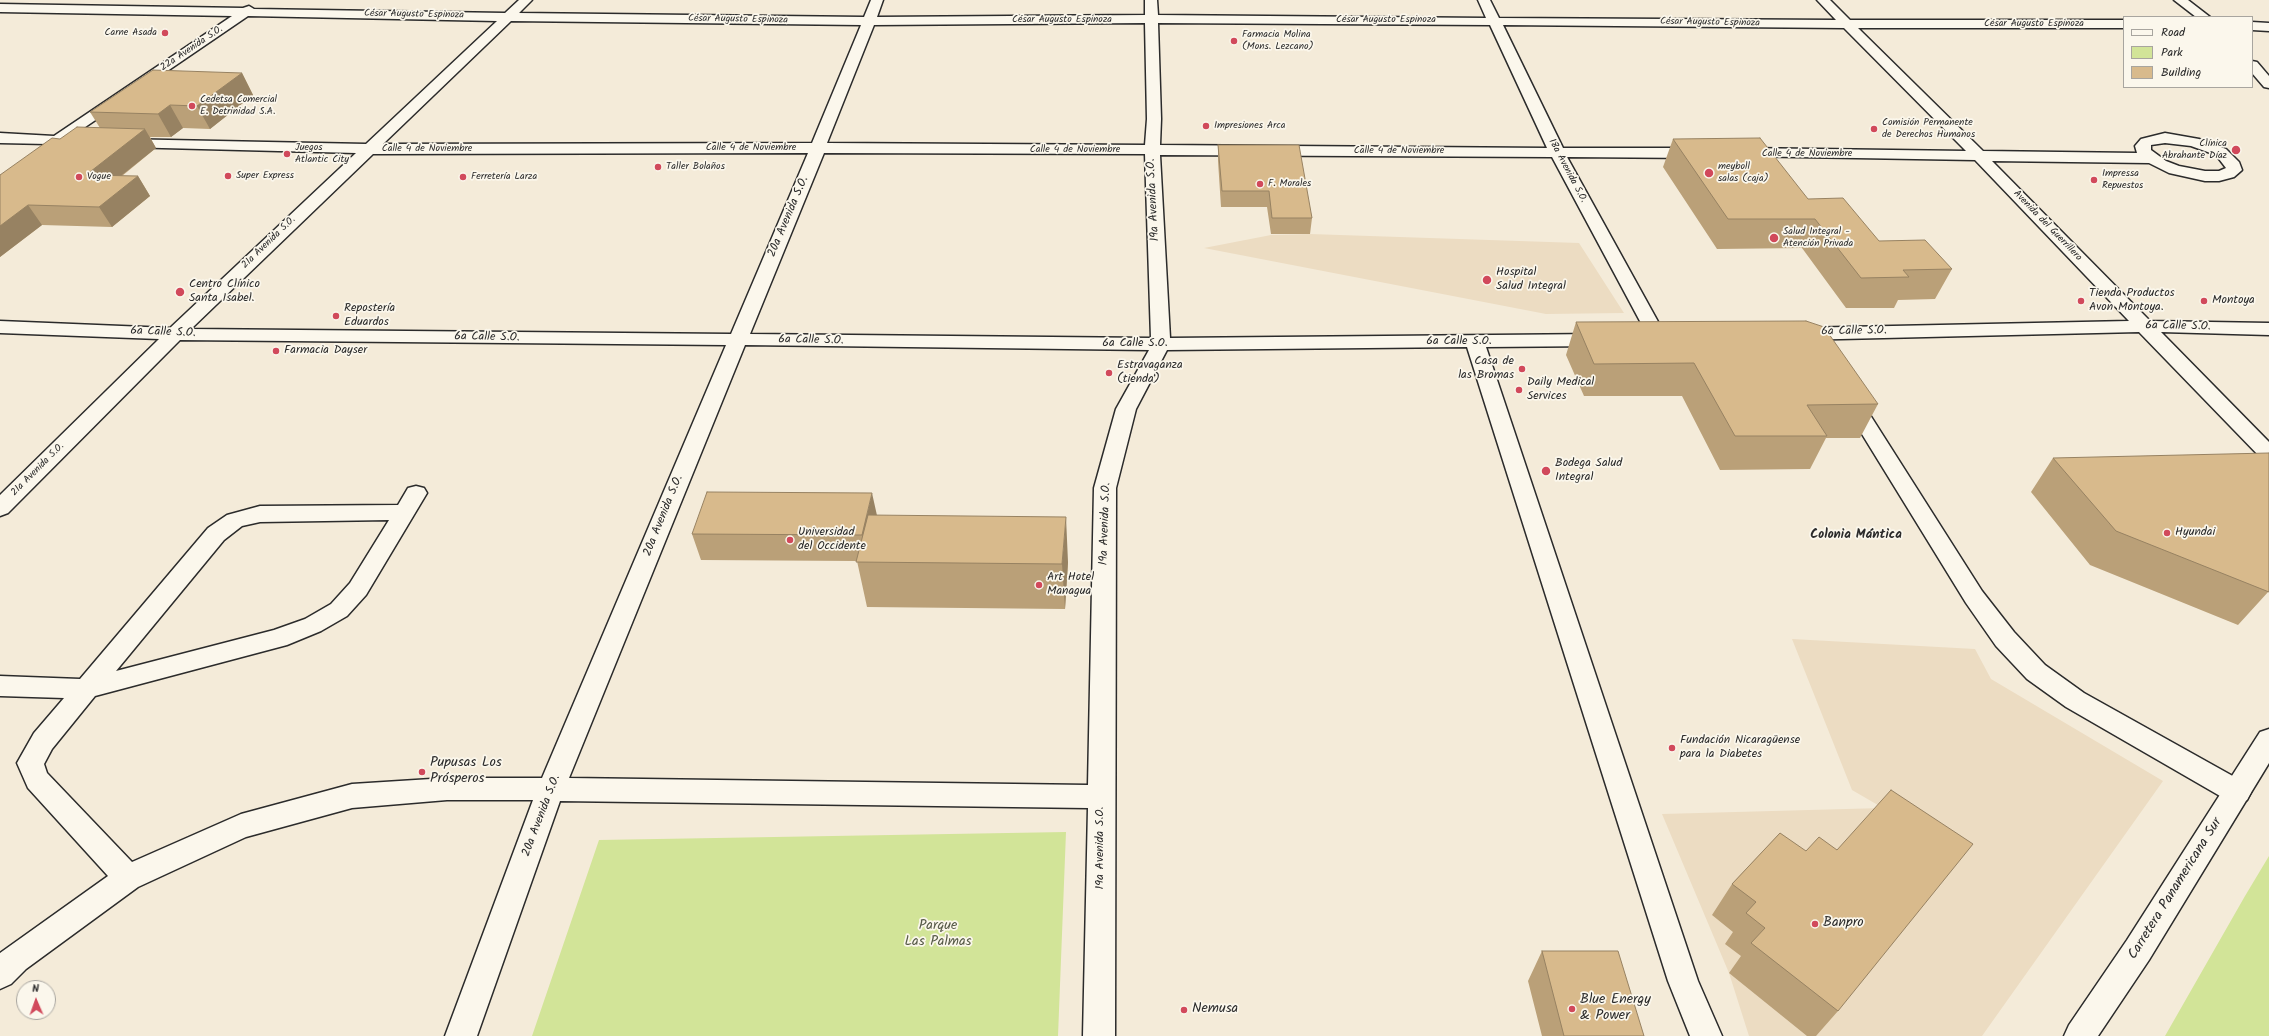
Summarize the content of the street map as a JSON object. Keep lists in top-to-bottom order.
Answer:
{
  "streets": {
    "main road": [
      "César Augusto Espinoza",
      "22a Avenida S.O.",
      "Calle 4 de Noviembre",
      "18a Avenida S.O.",
      "19a Avenida S.O.",
      "20a Avenida S.O.",
      "Avenida del Guerrillero",
      "21a Avenida S.O.",
      "6a Calle S.O.",
      "Carretera Panamericana Sur"
    ]
  },
  "crossings": [
    ["César Augusto Espinoza", "22a Avenida S.O."],
    ["César Augusto Espinoza", "18a Avenida S.O."],
    ["César Augusto Espinoza", "19a Avenida S.O."],
    ["César Augusto Espinoza", "20a Avenida S.O."],
    ["César Augusto Espinoza", "Avenida del Guerrillero"],
    ["César Augusto Espinoza", "21a Avenida S.O."],
    ["Calle 4 de Noviembre", "18a Avenida S.O."],
    ["Calle 4 de Noviembre", "19a Avenida S.O."],
    ["Calle 4 de Noviembre", "20a Avenida S.O."],
    ["Calle 4 de Noviembre", "Avenida del Guerrillero"],
    ["Calle 4 de Noviembre", "21a Avenida S.O."],
    ["19a Avenida S.O.", "6a Calle S.O."],
    ["20a Avenida S.O.", "6a Calle S.O."],
    ["Avenida del Guerrillero", "6a Calle S.O."],
    ["21a Avenida S.O.", "6a Calle S.O."]
  ],
  "districts": ["Colonia Mántica"],
  "parks": ["Parque Las Palmas"],
  "places": [
    "Carne Asada",
    "Farmacia Molina (Mons. Lezcano)",
    "Cedetsa Comercial E. Detrinidad S.A.",
    "Impresiones Arca",
    "Comisión Permanente de Derechos Humanos",
    "Clínica Abrahante Díaz",
    "Juegos Atlantic City",
    "Taller Bolaños",
    "meyboll salas (caja)",
    "Super Express",
    "Vogue",
    "Ferretería Larza",
    "Impressa Repuestos",
    "F. Morales",
    "Salud Integral - Atención Privada",
    "Hospital Salud Integral",
    "Centro Clínico Santa Isabel.",
    "Tienda Productos Avon Montoya.",
    "Montoya",
    "Repostería Eduardos",
    "Farmacia Dayser",
    "Casa de las Bromas",
    "Estravaganza (tienda)",
    "Daily Medical Services",
    "Bodega Salud Integral",
    "Hyundai",
    "Universidad del Occidente",
    "Art Hotel Managua",
    "Fundación Nicaragüense para la Diabetes",
    "Pupusas Los Prósperos",
    "Banpro",
    "Blue Energy & Power",
    "Nemusa"
  ],
  "legend": ["Road", "Park", "Building"],
  "north": "top"
}
